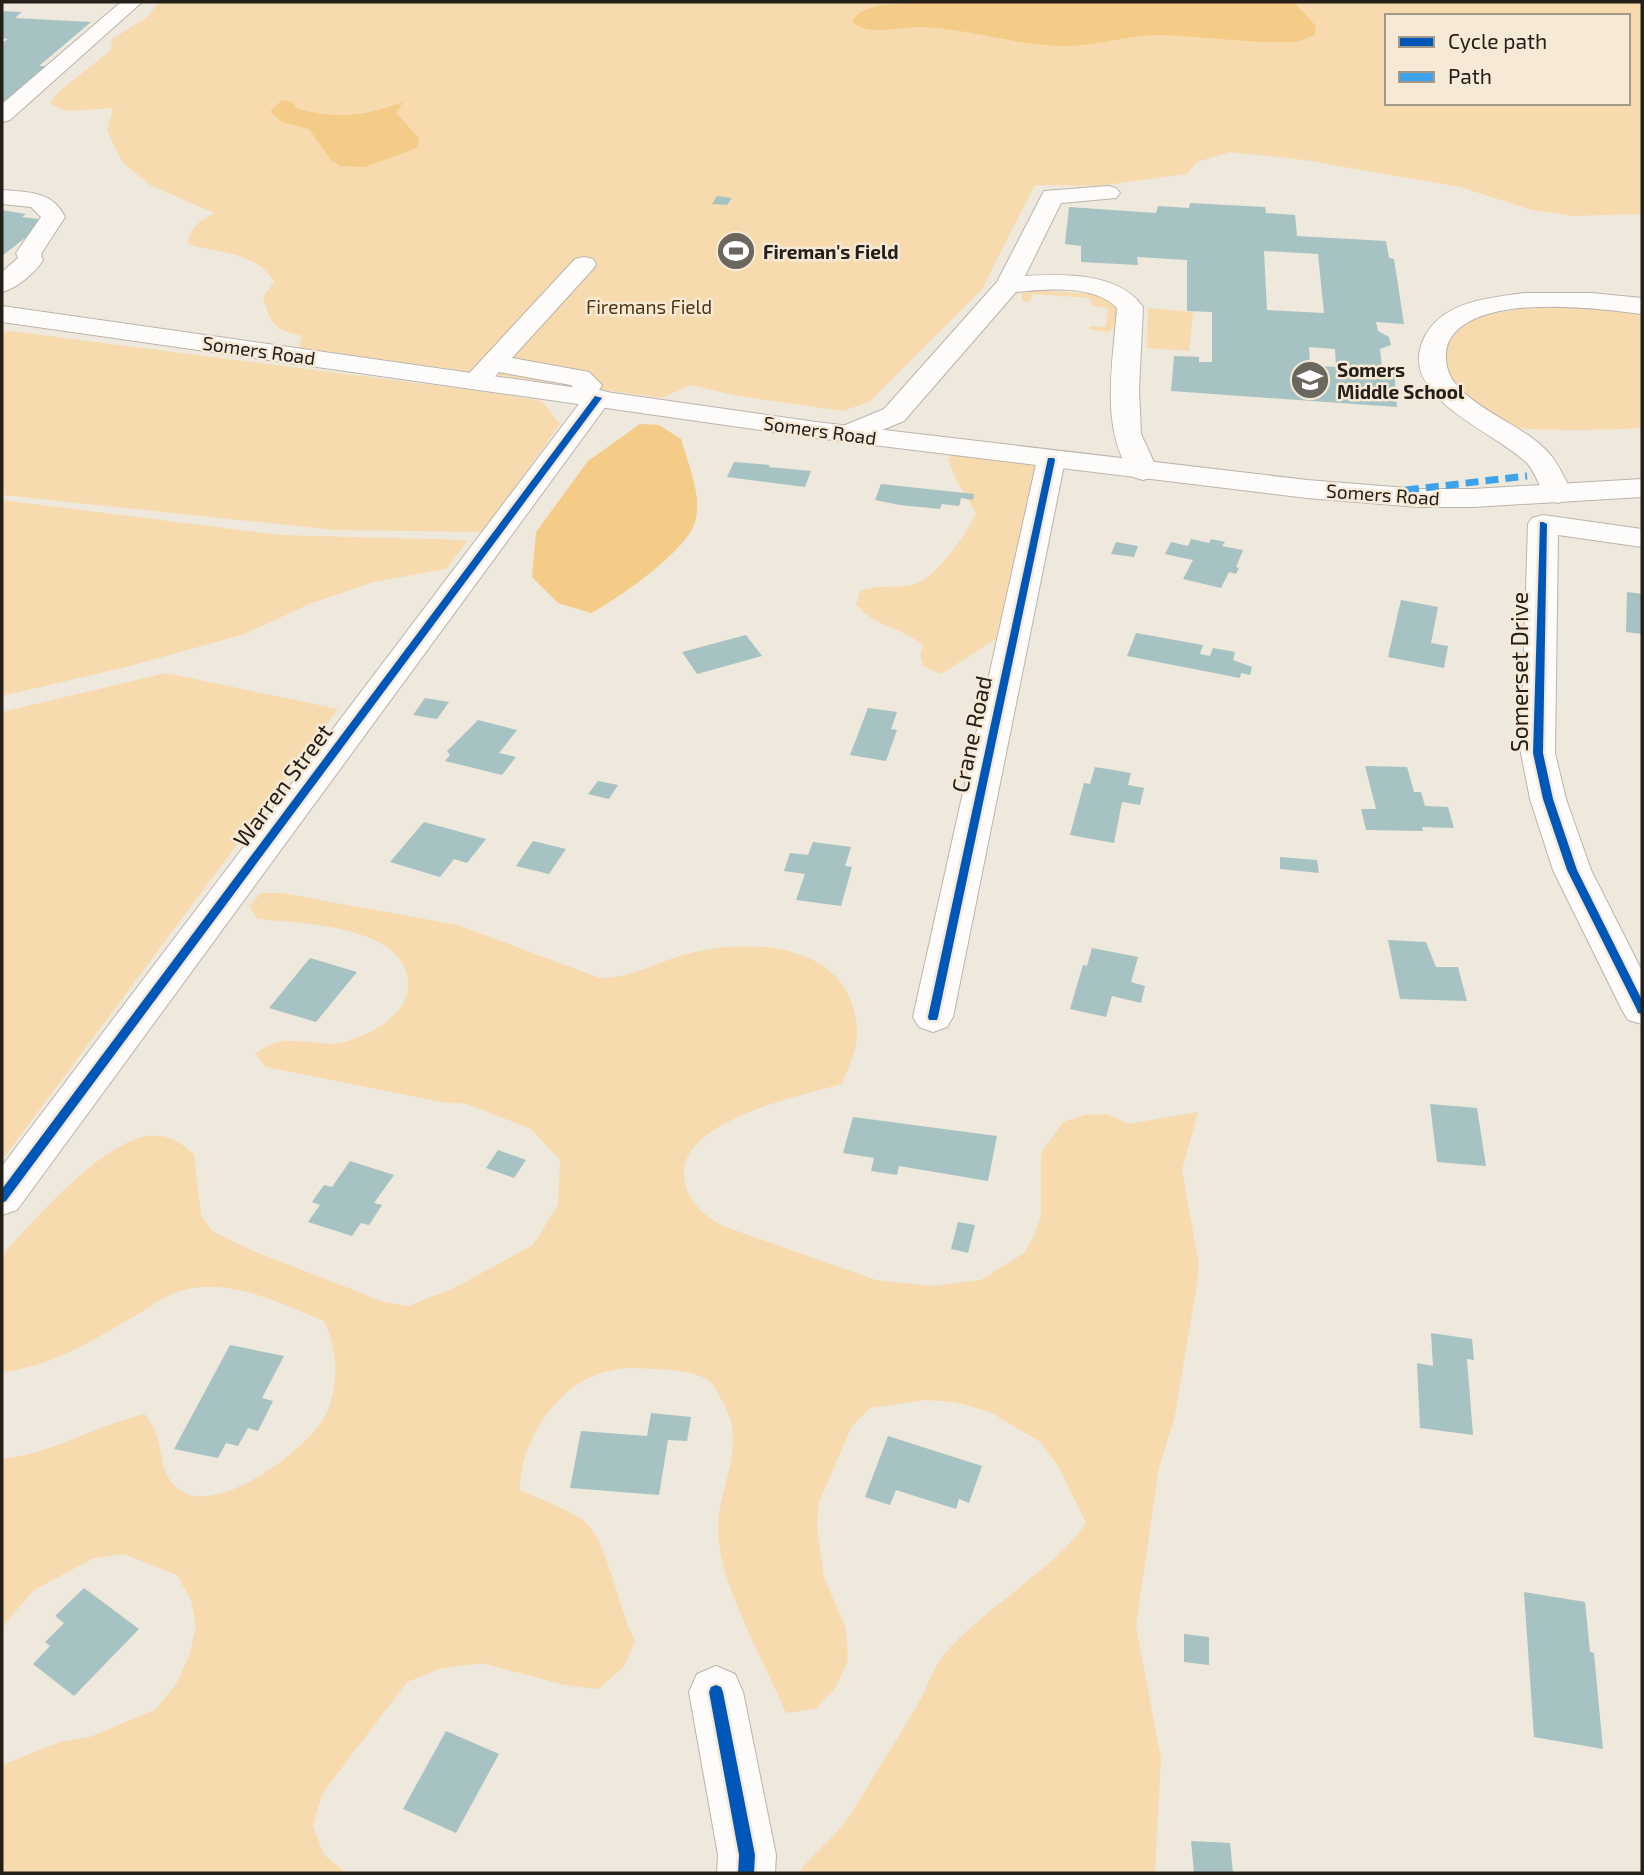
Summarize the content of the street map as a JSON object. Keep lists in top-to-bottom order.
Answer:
{
  "streets": {
    "street": [
      "Somers Road",
      "Somerset Drive",
      "Crane Road",
      "Warren Street"
    ]
  },
  "crossings": [
    ["Somers Road", "Somerset Drive"],
    ["Somers Road", "Crane Road"],
    ["Somers Road", "Warren Street"]
  ],
  "parks": ["Firemans Field"],
  "places": {
    "sports": ["Fireman's Field"],
    "school or university": ["Somers Middle School"]
  },
  "legend": ["Cycle path", "Path"]
}
